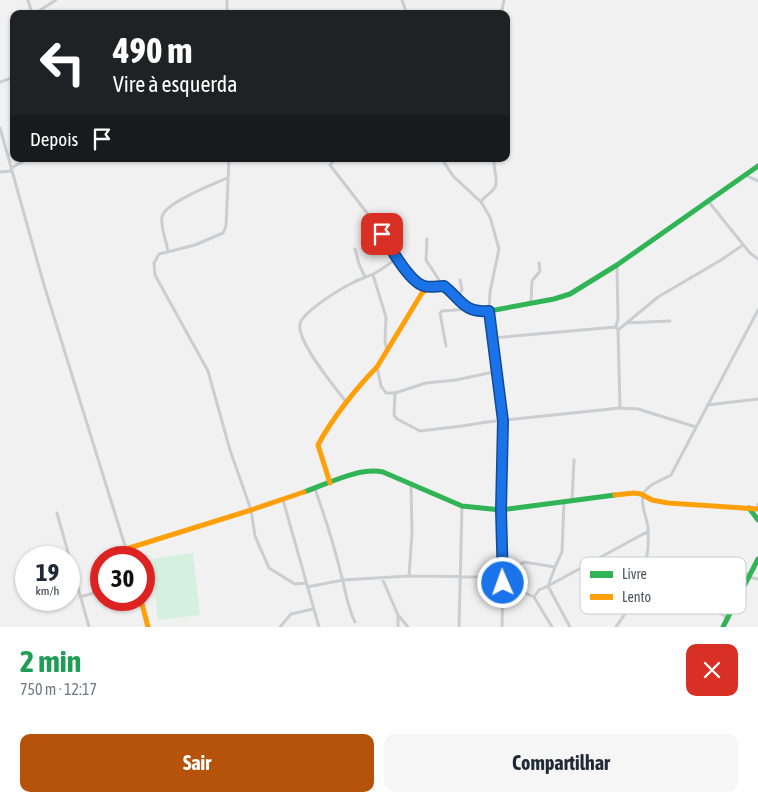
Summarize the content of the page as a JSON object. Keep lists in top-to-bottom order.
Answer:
{
  "legend": ["Livre", "Lento"],
  "page": {
    "turn": ["490 m", "Vire à esquerda"],
    "then": "Depois",
    "speed": "19 km/h",
    "limit": "30",
    "heading": ["2 min", "750 m · 12:17"],
    "buttons": ["Sair", "Compartilhar"]
  }
}
